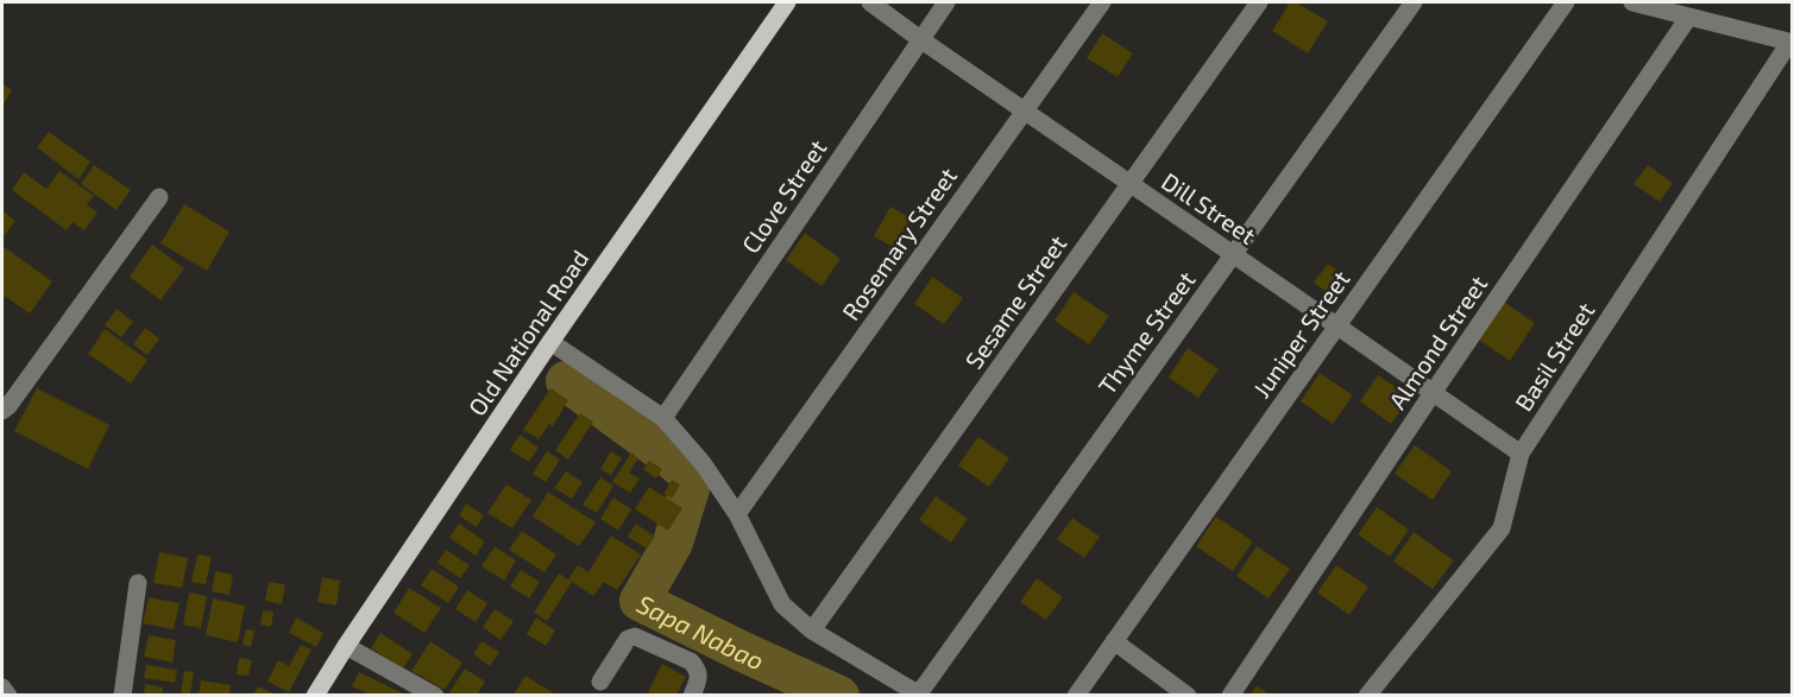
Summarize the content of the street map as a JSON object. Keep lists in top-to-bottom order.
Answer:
{
  "streets": {
    "main road": ["Old National Road"],
    "street": [
      "Clove Street",
      "Dill Street",
      "Rosemary Street",
      "Sesame Street",
      "Thyme Street",
      "Juniper Street",
      "Almond Street",
      "Basil Street"
    ]
  },
  "crossings": [
    ["Clove Street", "Dill Street"],
    ["Dill Street", "Rosemary Street"],
    ["Dill Street", "Sesame Street"],
    ["Dill Street", "Thyme Street"],
    ["Dill Street", "Juniper Street"],
    ["Dill Street", "Almond Street"],
    ["Dill Street", "Basil Street"]
  ],
  "water": ["Sapa Nabao"]
}
